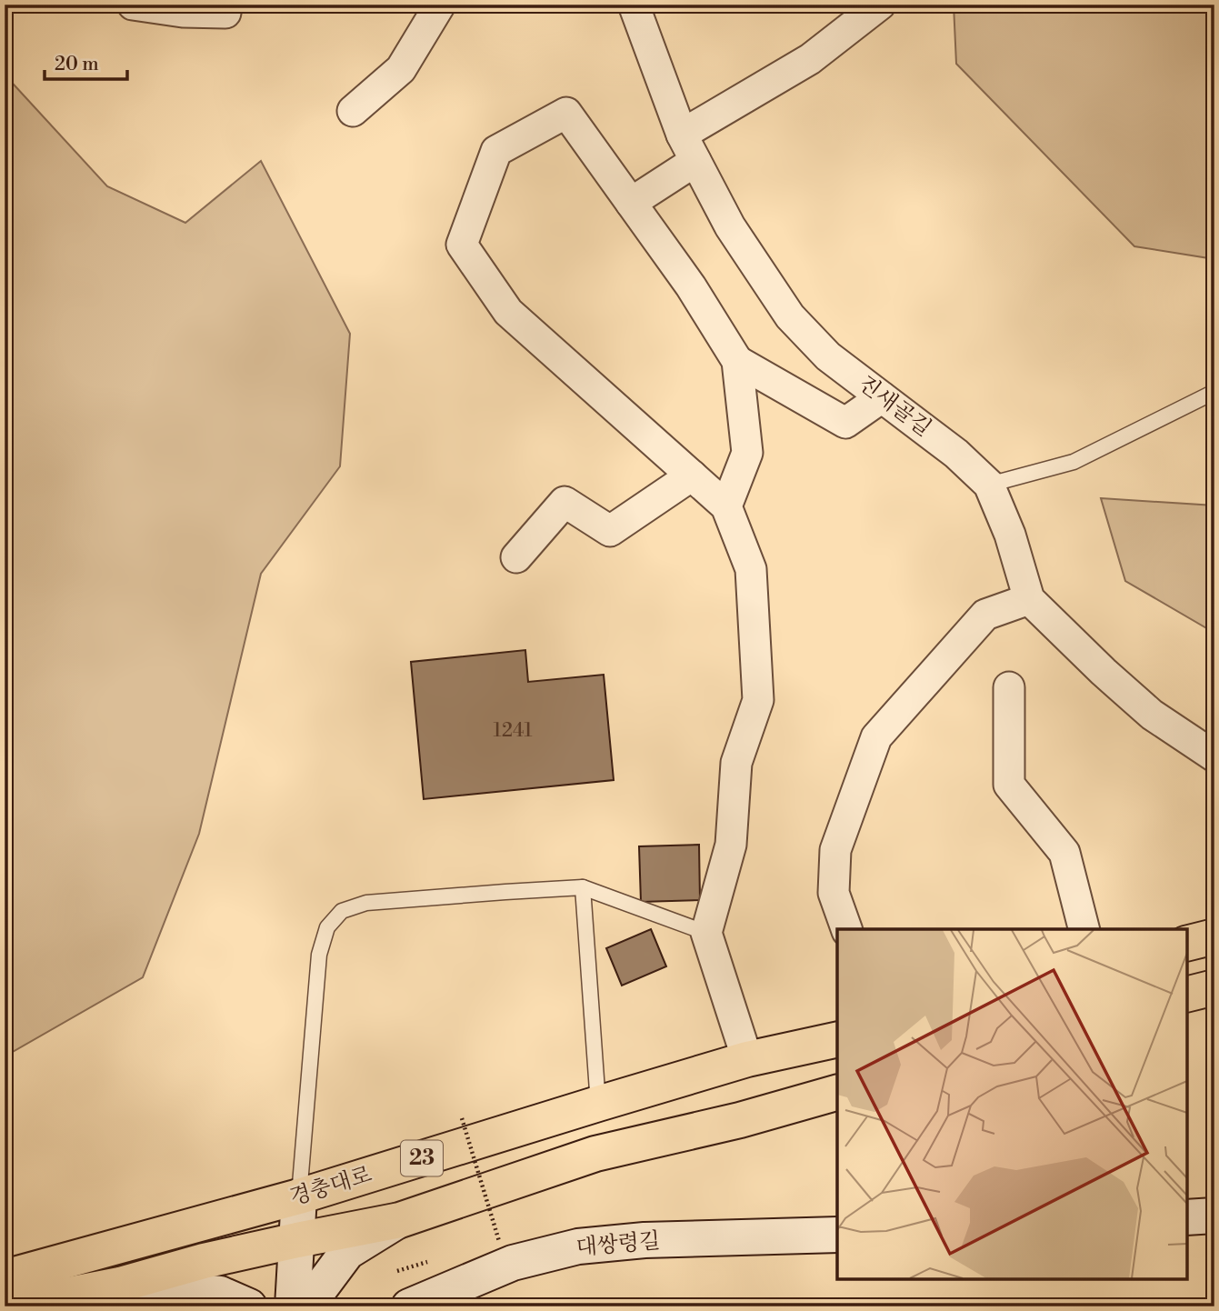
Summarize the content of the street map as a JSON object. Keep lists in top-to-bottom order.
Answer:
{
  "streets": {
    "main road": ["23", "경충대로"],
    "street": ["진새골길", "대쌍령길"]
  },
  "house_numbers": ["1241"],
  "scale_bar": "20 m"
}
